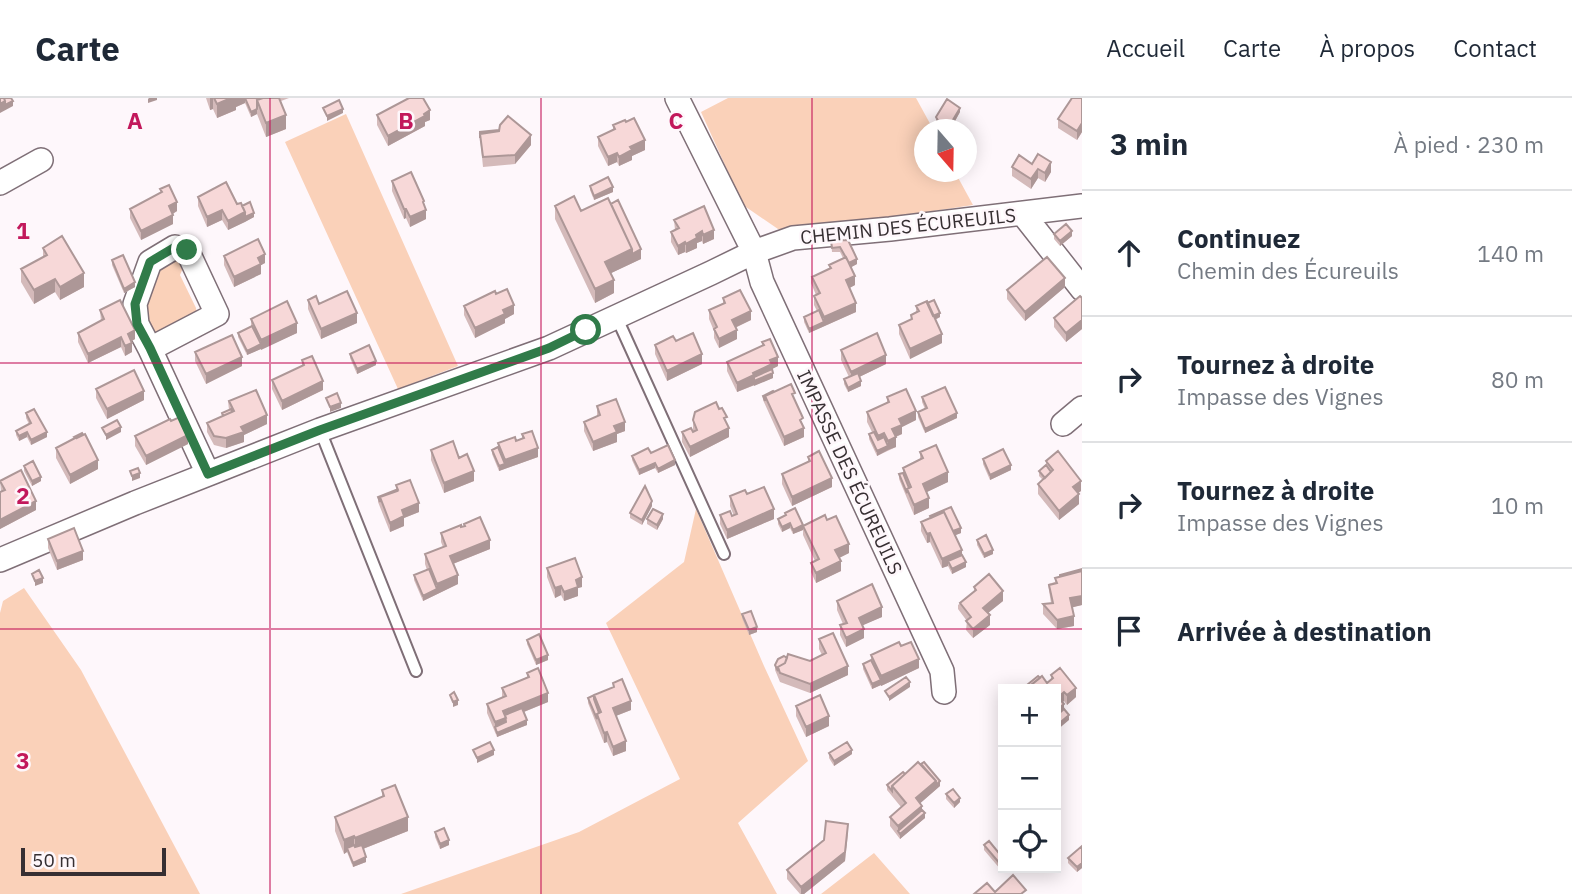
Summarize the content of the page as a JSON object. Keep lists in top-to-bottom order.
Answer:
{
  "streets": {
    "street": ["CHEMIN DES ÉCUREUILS", "IMPASSE DES ÉCUREUILS"]
  },
  "crossings": [
    ["CHEMIN DES ÉCUREUILS", "IMPASSE DES ÉCUREUILS"]
  ],
  "scale_bar": "50 m",
  "north": "bottom",
  "page": {
    "header": "Carte",
    "nav": [
      "Accueil",
      "Carte",
      "À propos",
      "Contact"
    ],
    "heading": ["3 min", "À pied · 230 m"],
    "list": [
      ["Continuez", "Chemin des Écureuils", "140 m"],
      ["Tournez à droite", "Impasse des Vignes", "80 m"],
      ["Tournez à droite", "Impasse des Vignes", "10 m"],
      "Arrivée à destination"
    ],
    "map_buttons": ["+", "−"],
    "scale": "50 m"
  },
  "grid": {
    "columns": ["A", "B", "C"],
    "rows": ["1", "2", "3"]
  }
}
